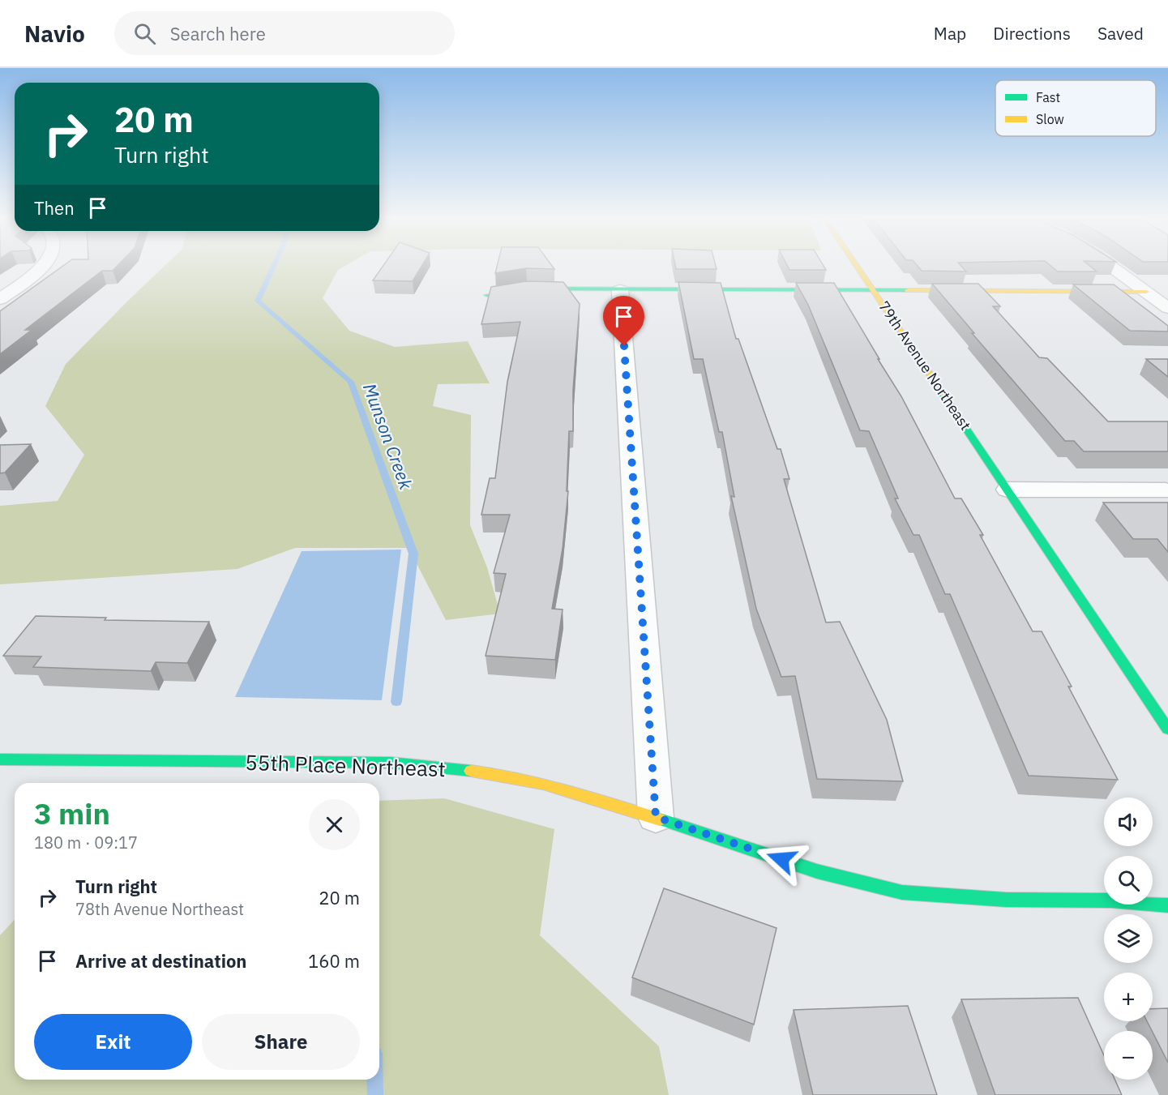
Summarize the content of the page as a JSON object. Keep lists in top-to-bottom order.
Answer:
{
  "streets": {
    "street": ["79th Avenue Northeast", "55th Place Northeast"]
  },
  "water": ["Munson Creek"],
  "legend": ["Fast", "Slow"],
  "page": {
    "header": "Navio",
    "search": "Search here",
    "nav": ["Map", "Directions", "Saved"],
    "turn": ["20 m", "Turn right"],
    "then": "Then",
    "heading": ["3 min", "180 m · 09:17"],
    "map_buttons": ["+", "−"],
    "list": [
      {
        "name": "Turn right",
        "note": "78th Avenue Northeast",
        "value": "20 m"
      },
      {
        "name": "Arrive at destination",
        "value": "160 m"
      }
    ],
    "buttons": ["Exit", "Share"]
  }
}
